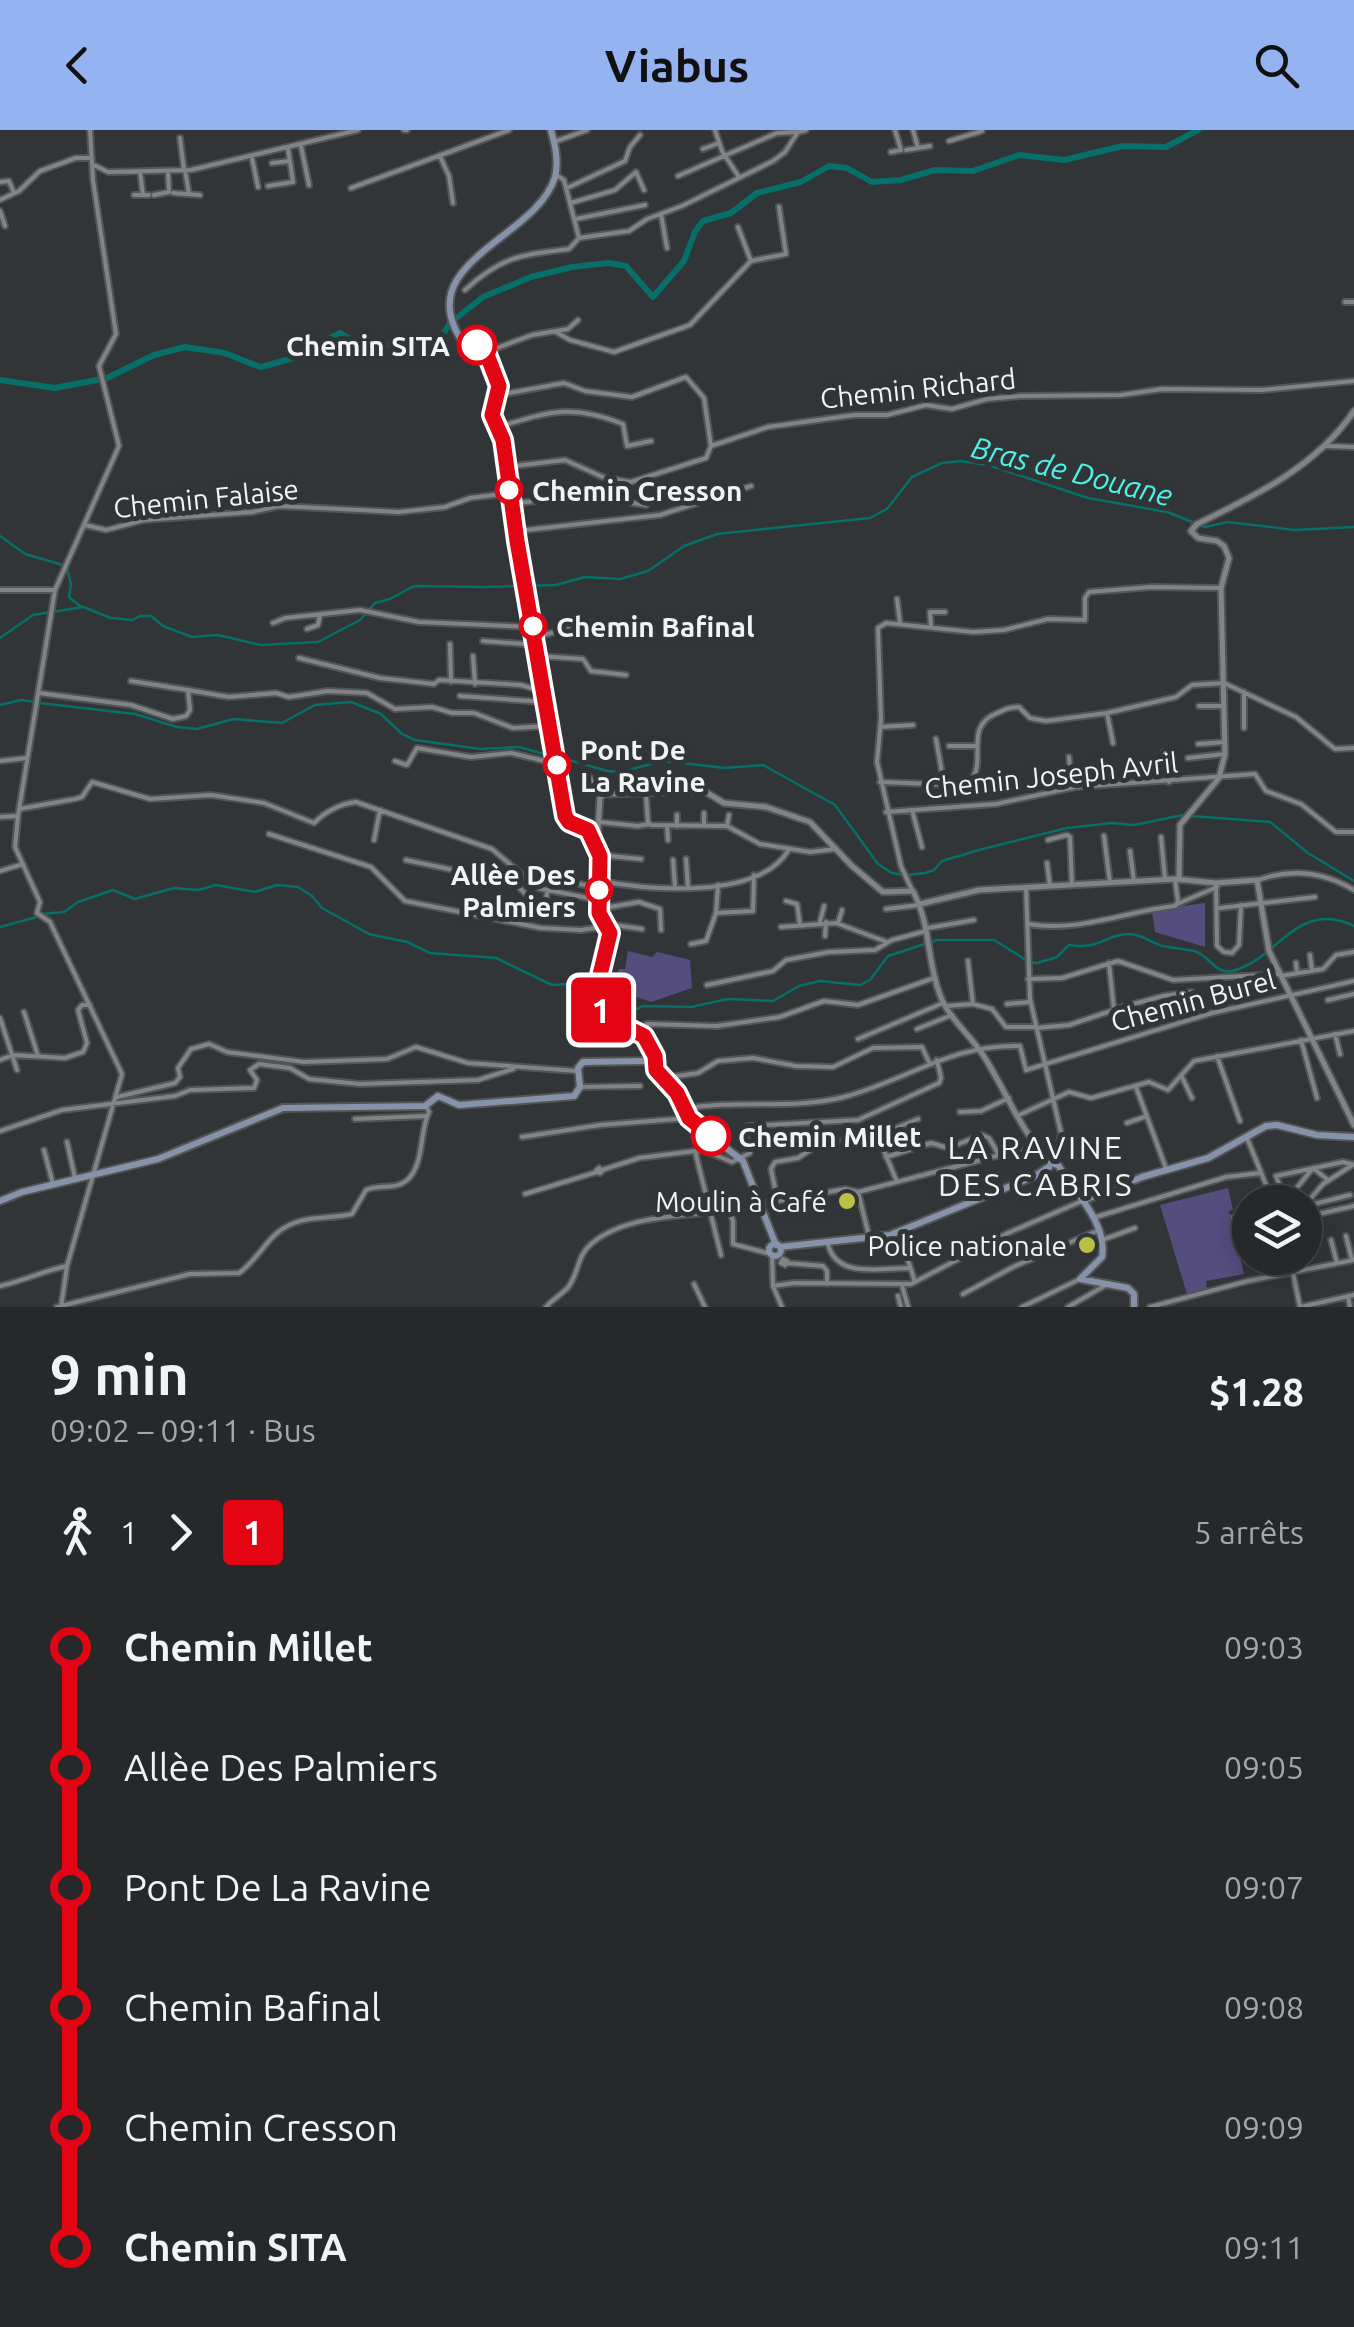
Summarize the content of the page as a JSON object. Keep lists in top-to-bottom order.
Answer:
{
  "streets": {
    "street": [
      "Chemin Richard",
      "Chemin Falaise",
      "Chemin Joseph Avril",
      "Chemin Burel"
    ]
  },
  "districts": ["LA RAVINE DES CABRIS"],
  "water": ["Bras de Douane"],
  "places": [
    "Chemin SITA",
    "Chemin Cresson",
    "Chemin Bafinal",
    "Pont De La Ravine",
    "Allèe Des Palmiers",
    "Chemin Millet",
    "Moulin à Café",
    "Police nationale"
  ],
  "lines": ["bus line 1"],
  "page": {
    "header": "Viabus",
    "on_map": "1",
    "heading": ["9 min", "09:02 – 09:11 · Bus", "$1.28"],
    "legs": ["1", "1", "5 arrêts"],
    "list": [
      {
        "name": "Chemin Millet",
        "value": "09:03"
      },
      {
        "name": "Allèe Des Palmiers",
        "value": "09:05"
      },
      {
        "name": "Pont De La Ravine",
        "value": "09:07"
      },
      {
        "name": "Chemin Bafinal",
        "value": "09:08"
      },
      {
        "name": "Chemin Cresson",
        "value": "09:09"
      },
      {
        "name": "Chemin SITA",
        "value": "09:11"
      }
    ]
  }
}
